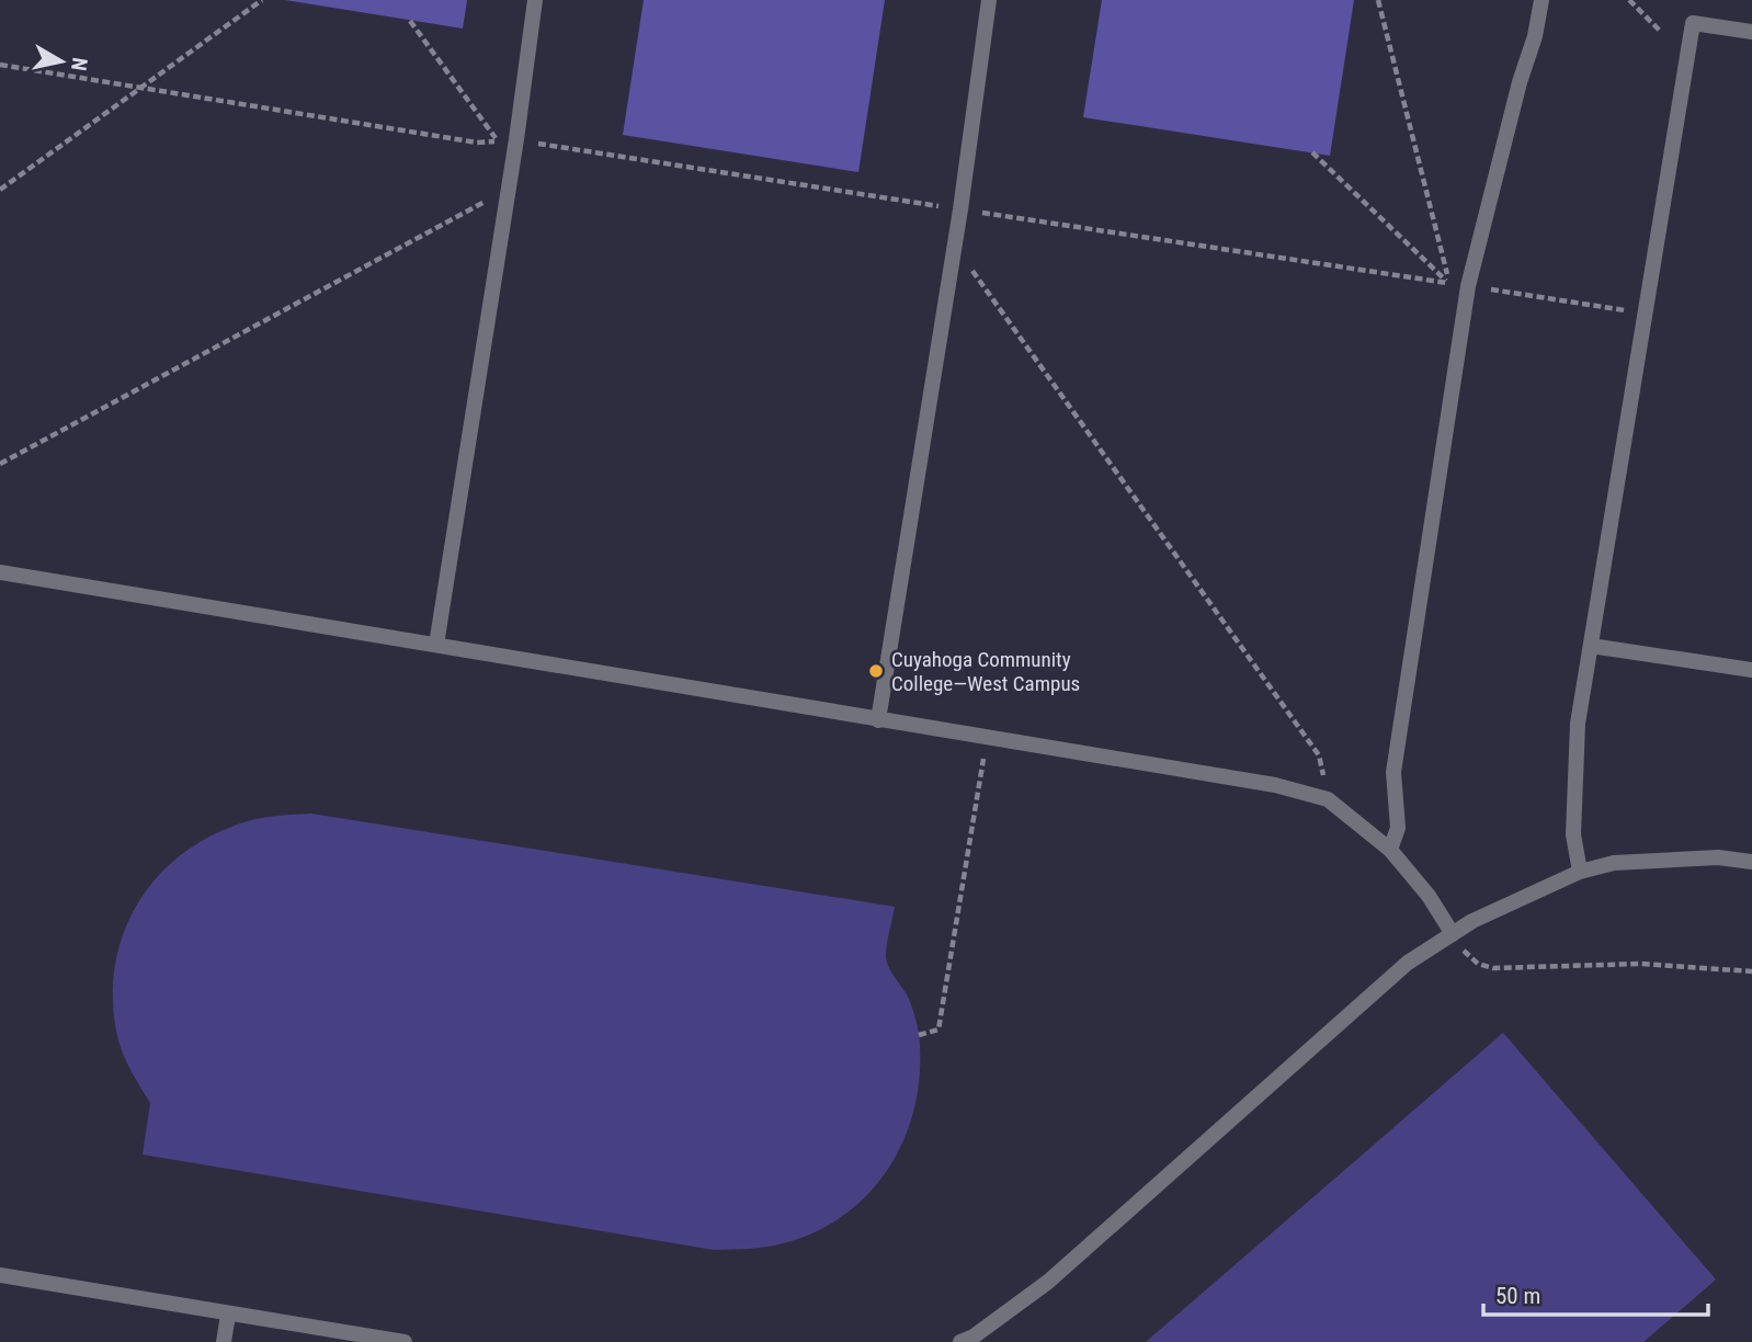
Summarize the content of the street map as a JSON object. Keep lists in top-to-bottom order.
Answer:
{
  "places": ["Cuyahoga Community College—West Campus"],
  "scale_bar": "50 m",
  "north": "right"
}
